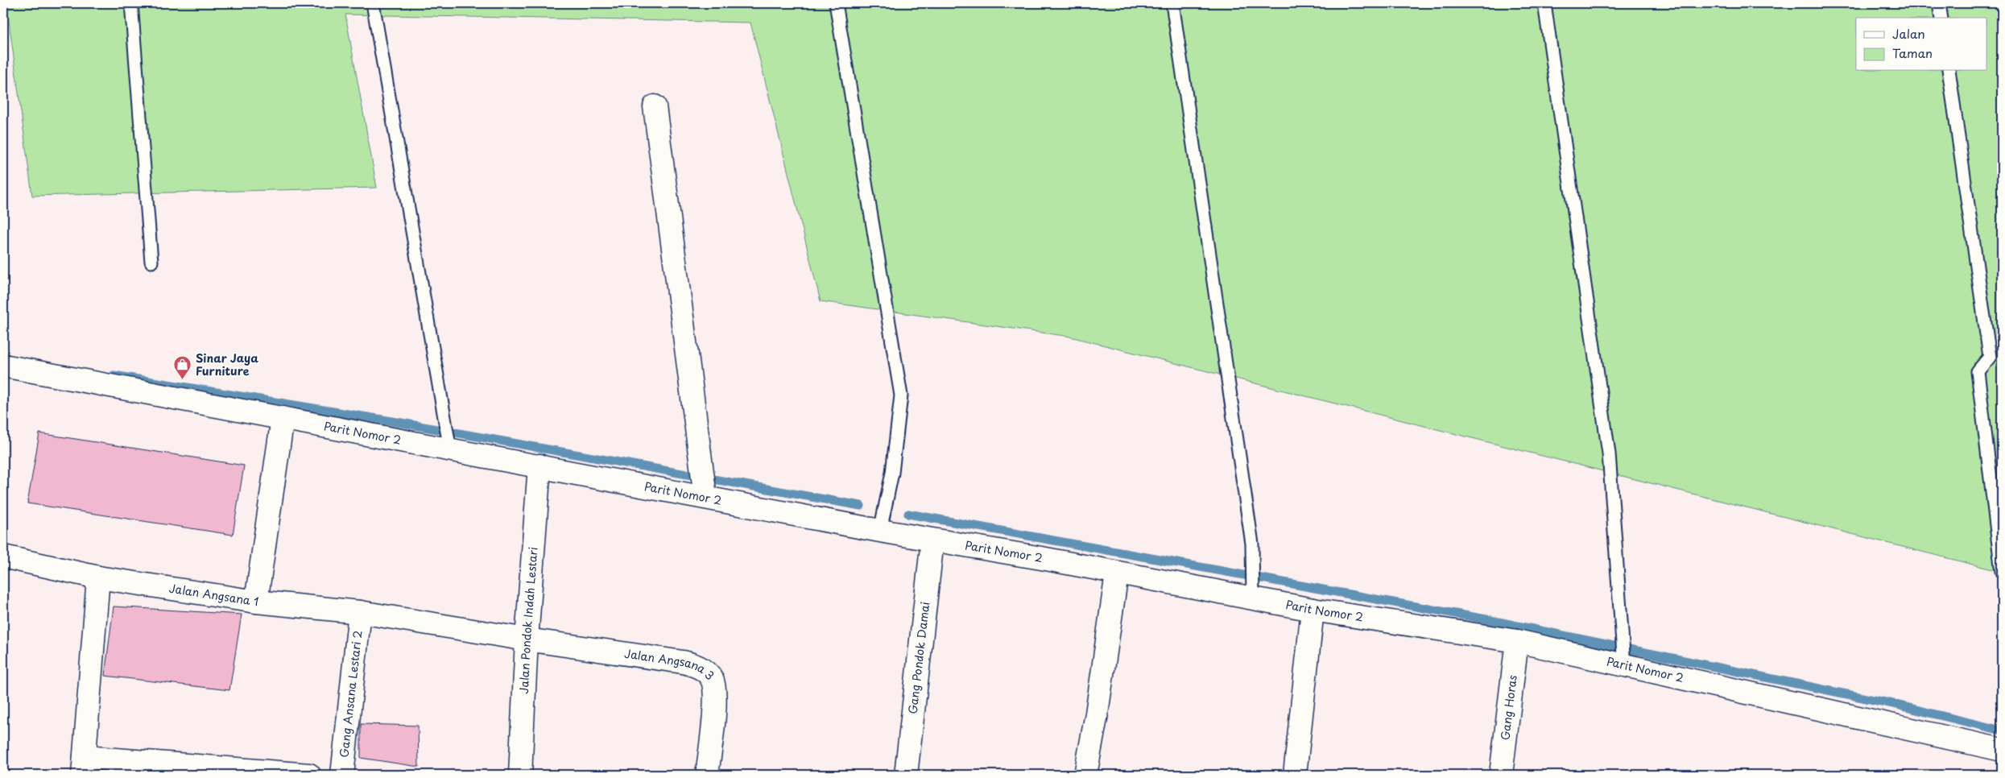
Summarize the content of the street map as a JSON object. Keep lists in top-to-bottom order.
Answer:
{
  "streets": {
    "street": [
      "Parit Nomor 2",
      "Jalan Angsana 1",
      "Jalan Pondok Indah Lestari",
      "Gang Pondok Damai",
      "Jalan Angsana 3",
      "Gang Ansana Lestari 2",
      "Gang Horas"
    ]
  },
  "crossings": [
    ["Parit Nomor 2", "Jalan Pondok Indah Lestari"],
    ["Parit Nomor 2", "Gang Pondok Damai"],
    ["Parit Nomor 2", "Gang Horas"],
    ["Jalan Angsana 1", "Jalan Pondok Indah Lestari"],
    ["Jalan Angsana 1", "Jalan Angsana 3"],
    ["Jalan Angsana 1", "Gang Ansana Lestari 2"],
    ["Jalan Pondok Indah Lestari", "Jalan Angsana 3"]
  ],
  "places": {
    "shop": ["Sinar Jaya Furniture"]
  },
  "legend": ["Jalan", "Taman"]
}
